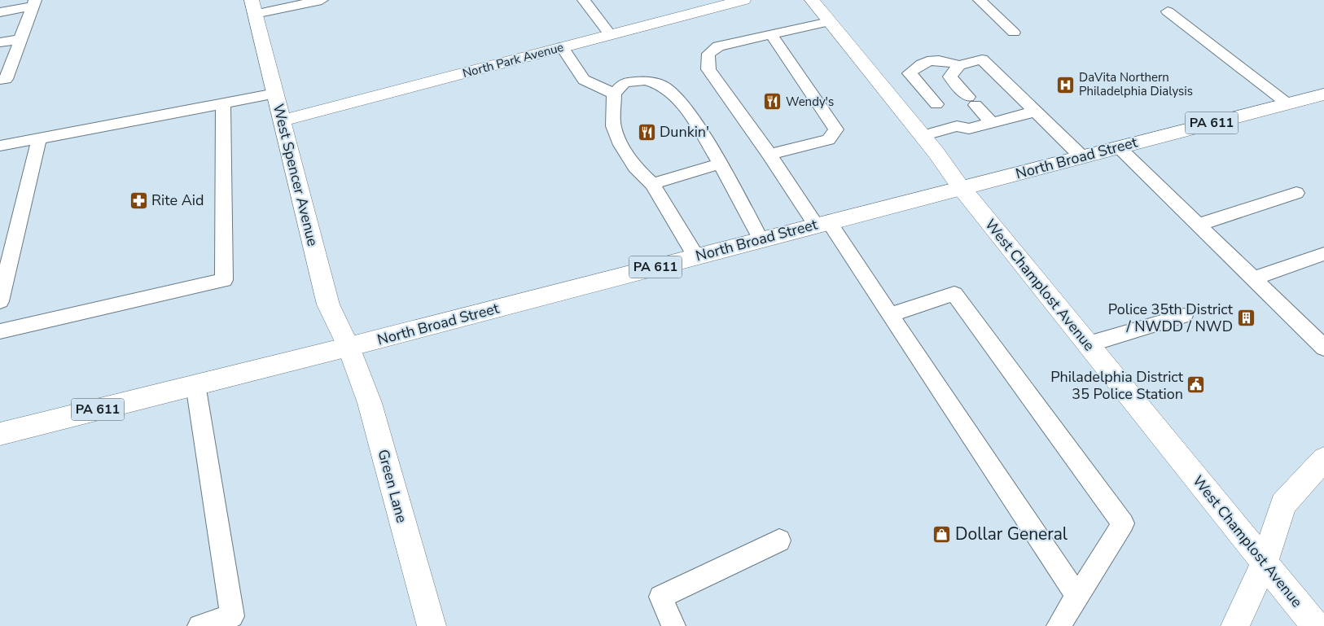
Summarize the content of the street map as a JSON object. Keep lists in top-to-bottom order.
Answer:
{
  "streets": {
    "street": [
      "North Park Avenue",
      "PA 611",
      "North Broad Street",
      "West Spencer Avenue",
      "West Champlost Avenue",
      "Green Lane"
    ]
  },
  "crossings": [
    ["North Park Avenue", "West Spencer Avenue"],
    ["North Broad Street", "West Spencer Avenue"],
    ["North Broad Street", "West Champlost Avenue"],
    ["North Broad Street", "Green Lane"],
    ["West Spencer Avenue", "Green Lane"]
  ],
  "places": {
    "hospital": ["DaVita Northern Philadelphia Dialysis"],
    "restaurant": ["Wendy's", "Dunkin'"],
    "pharmacy": ["Rite Aid"],
    "building": ["Police 35th District / NWDD / NWD"],
    "public building": ["Philadelphia District 35 Police Station"],
    "shop": ["Dollar General"]
  }
}
